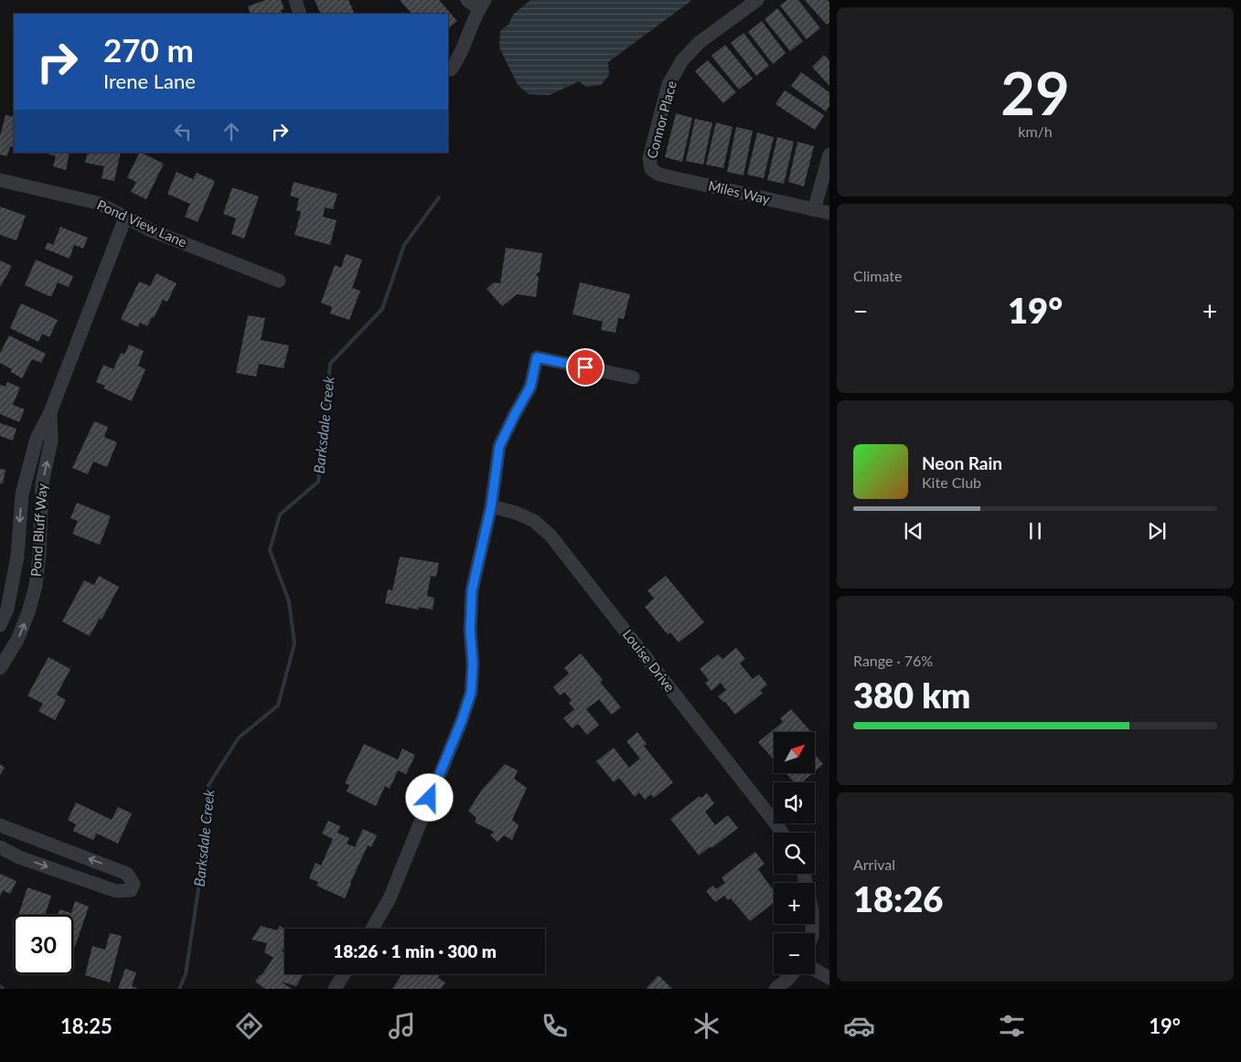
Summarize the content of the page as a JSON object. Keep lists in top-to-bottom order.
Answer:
{
  "streets": {
    "street": [
      "Connor Place",
      "Miles Way",
      "Pond View Lane",
      "Pond Bluff Way",
      "Louise Drive"
    ]
  },
  "crossings": [
    ["Connor Place", "Miles Way"],
    ["Pond View Lane", "Pond Bluff Way"]
  ],
  "water": ["Barksdale Creek"],
  "north": "top right",
  "page": {
    "tile": [
      ["29", "km/h"],
      "Climate",
      ["Range · 76%", "380 km"],
      ["Arrival", "18:26"]
    ],
    "turn": ["270 m", "Irene Lane"],
    "heat": ["−", "19°", "+"],
    "song": ["Neon Rain", "Kite Club"],
    "map_buttons": ["+", "−"],
    "limit": "30",
    "trip": "18:26 · 1 min · 300 m",
    "tabs": ["18:25", "19°"]
  }
}
